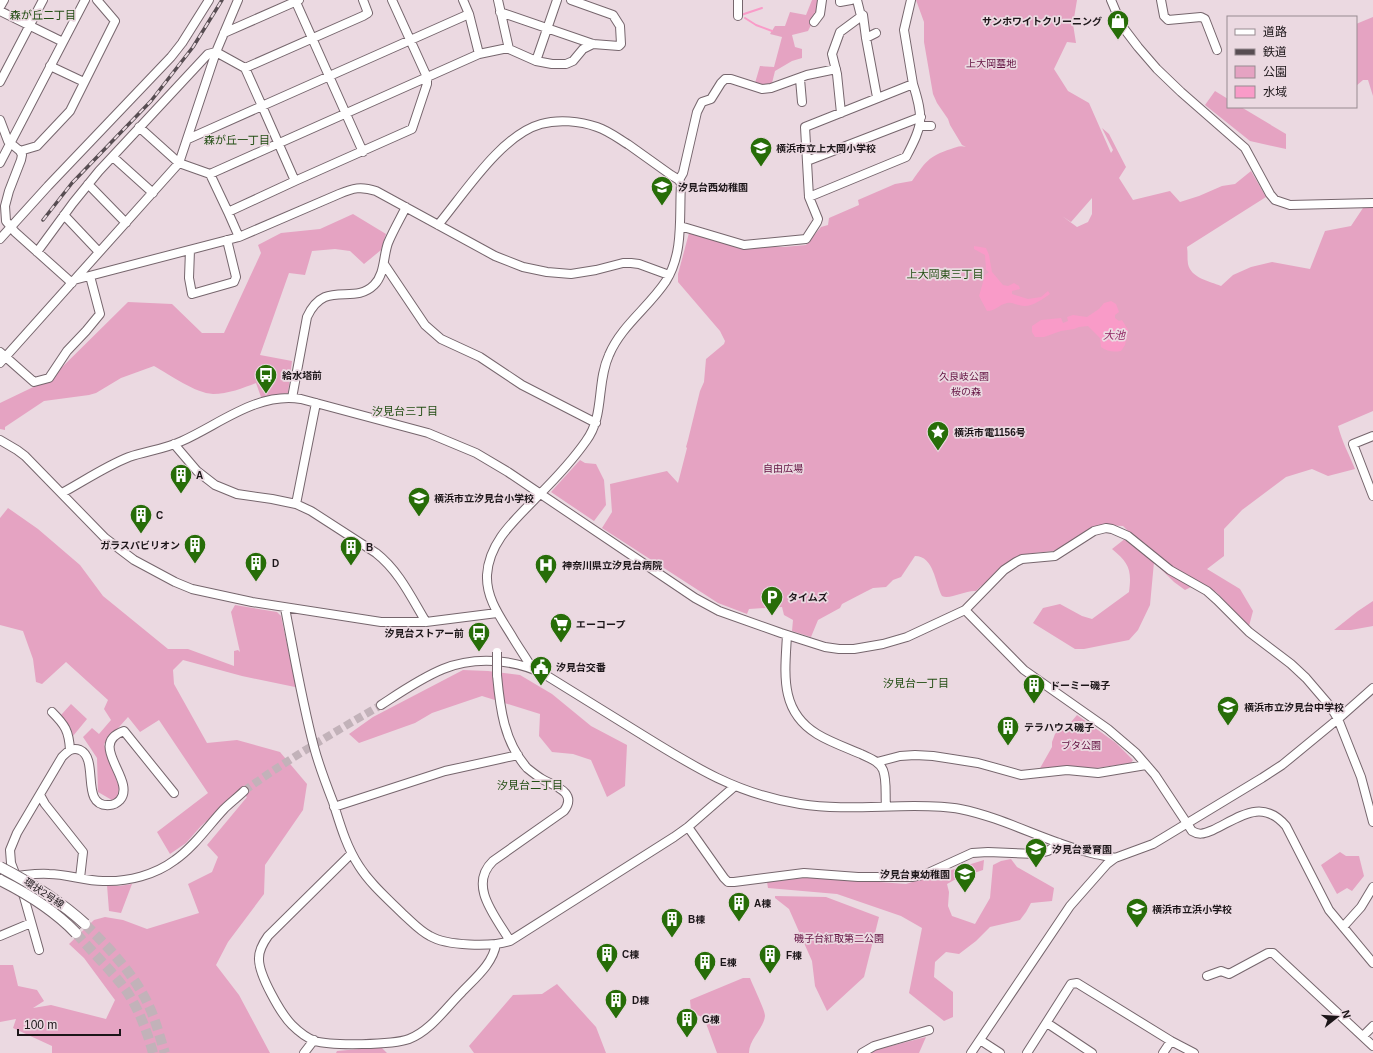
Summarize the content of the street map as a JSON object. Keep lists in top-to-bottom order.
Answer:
{
  "streets": {
    "main road": ["環状2号線"]
  },
  "districts": [
    "森が丘二丁目",
    "森が丘一丁目",
    "上大岡東三丁目",
    "汐見台三丁目",
    "汐見台一丁目",
    "汐見台二丁目"
  ],
  "water": ["大池"],
  "parks": [
    "上大岡墓地",
    "久良岐公園",
    "桜の森",
    "自由広場",
    "ブタ公園",
    "磯子台紅取第二公園"
  ],
  "places": {
    "shop": ["サンホワイトクリーニング"],
    "school or university": [
      "横浜市立上大岡小学校",
      "汐見台西幼稚園",
      "横浜市立汐見台小学校",
      "横浜市立汐見台中学校",
      "汐見台愛育園",
      "汐見台東幼稚園",
      "横浜市立浜小学校"
    ],
    "bus stop": ["給水塔前", "汐見台ストアー前"],
    "place": ["横浜市電1156号"],
    "building": [
      "A",
      "C",
      "ガラスパビリオン",
      "B",
      "D",
      "ドーミー磯子",
      "テラハウス磯子",
      "A棟",
      "B棟",
      "C棟",
      "F棟",
      "E棟",
      "D棟",
      "G棟"
    ],
    "hospital": ["神奈川県立汐見台病院"],
    "parking": ["タイムズ"],
    "supermarket": ["エーコープ"],
    "public building": ["汐見台交番"]
  },
  "legend": [
    "道路",
    "鉄道",
    "公園",
    "水域"
  ],
  "scale_bar": "100 m",
  "north": "right"
}
